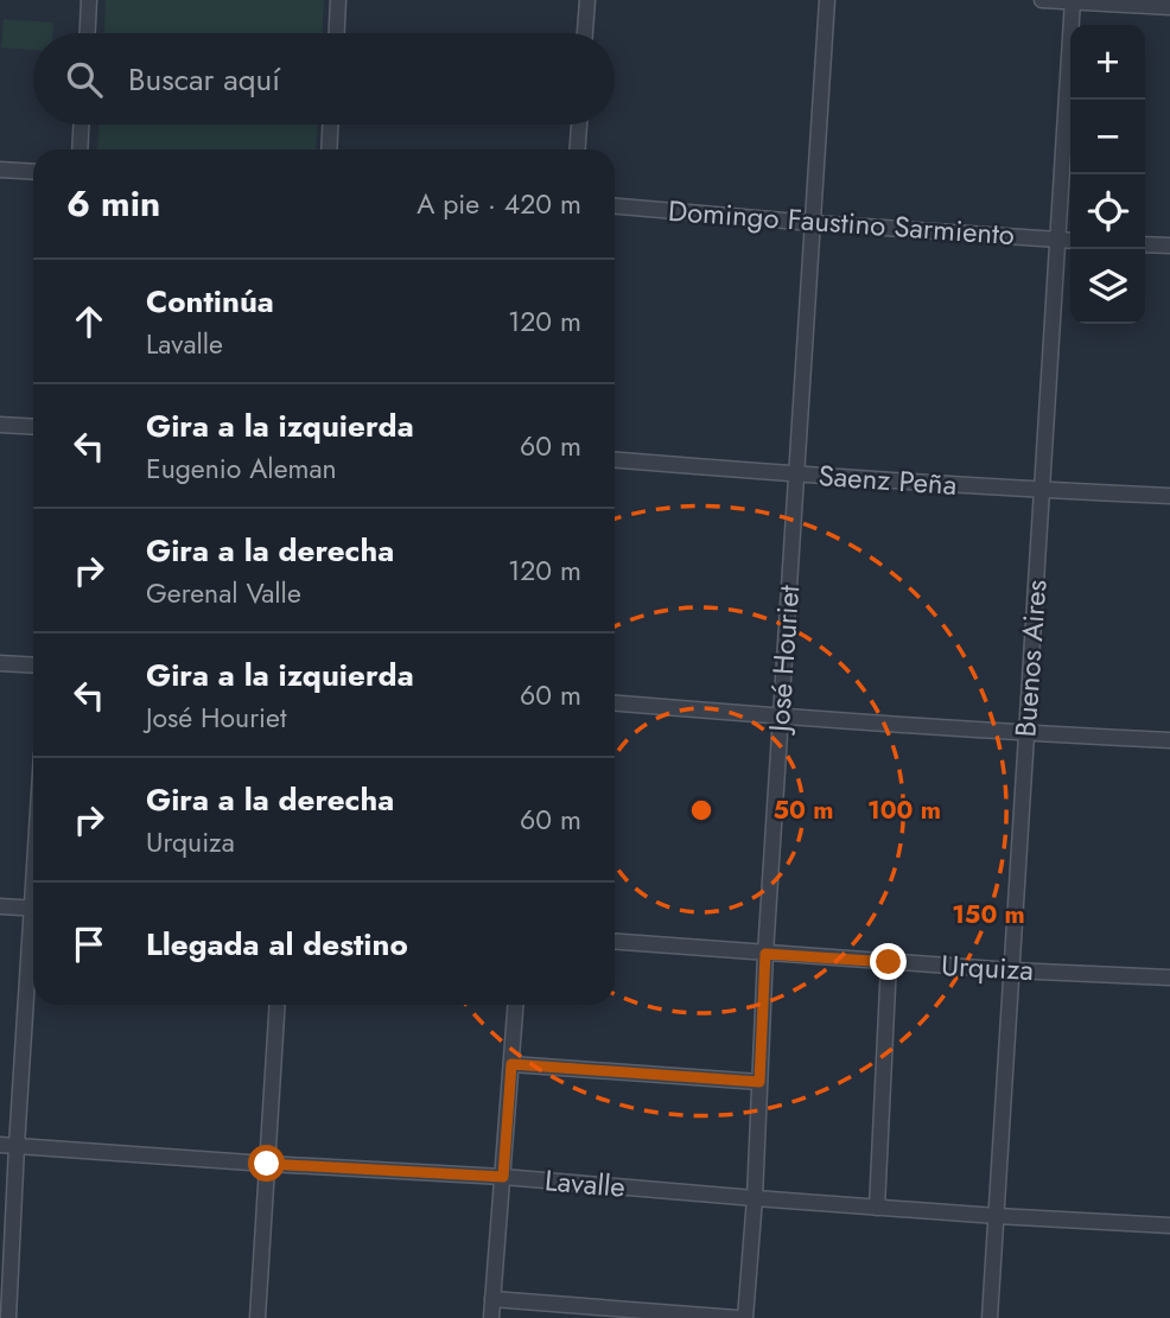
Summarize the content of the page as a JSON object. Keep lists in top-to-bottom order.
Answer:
{
  "streets": {
    "street": [
      "Domingo Faustino Sarmiento",
      "Saenz Peña",
      "José Houriet",
      "Buenos Aires",
      "Urquiza",
      "Lavalle"
    ]
  },
  "crossings": [
    ["Domingo Faustino Sarmiento", "José Houriet"],
    ["Domingo Faustino Sarmiento", "Buenos Aires"],
    ["Saenz Peña", "José Houriet"],
    ["Saenz Peña", "Buenos Aires"],
    ["José Houriet", "Urquiza"],
    ["José Houriet", "Lavalle"],
    ["Buenos Aires", "Urquiza"],
    ["Buenos Aires", "Lavalle"]
  ],
  "page": {
    "map_buttons": ["+", "−"],
    "search": "Buscar aquí",
    "heading": ["6 min", "A pie · 420 m"],
    "list": [
      ["Continúa", "Lavalle", "120 m"],
      ["Gira a la izquierda", "Eugenio Aleman", "60 m"],
      ["Gira a la derecha", "Gerenal Valle", "120 m"],
      ["Gira a la izquierda", "José Houriet", "60 m"],
      ["Gira a la derecha", "Urquiza", "60 m"],
      "Llegada al destino"
    ]
  },
  "rings": ["50 m", "100 m", "150 m"]
}
